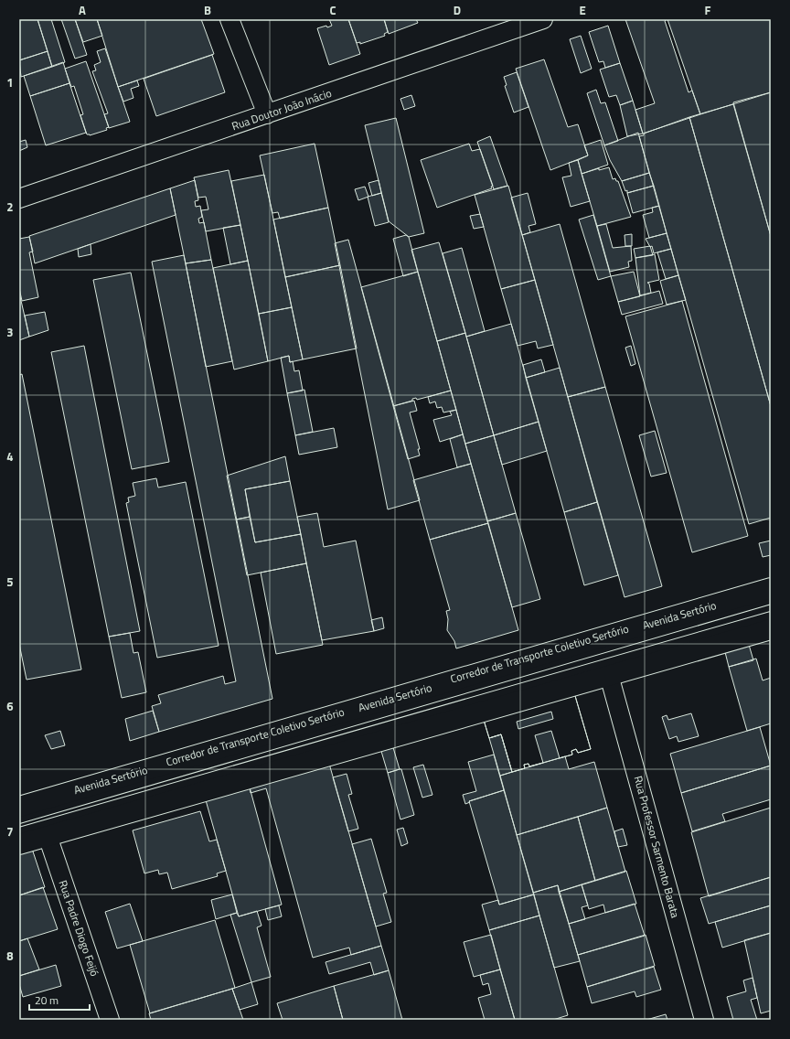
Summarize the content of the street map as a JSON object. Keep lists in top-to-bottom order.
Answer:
{
  "streets": {
    "main road": ["Avenida Sertório"],
    "street": ["Rua Doutor João Inácio", "Rua Professor Sarmento Barata", "Rua Padre Diogo Feijó"],
    "lane": ["Corredor de Transporte Coletivo Sertório"]
  },
  "scale_bar": "20 m",
  "grid": {
    "columns": [
      "A",
      "B",
      "C",
      "D",
      "E",
      "F"
    ],
    "rows": [
      "1",
      "2",
      "3",
      "4",
      "5",
      "6",
      "7",
      "8"
    ]
  }
}
